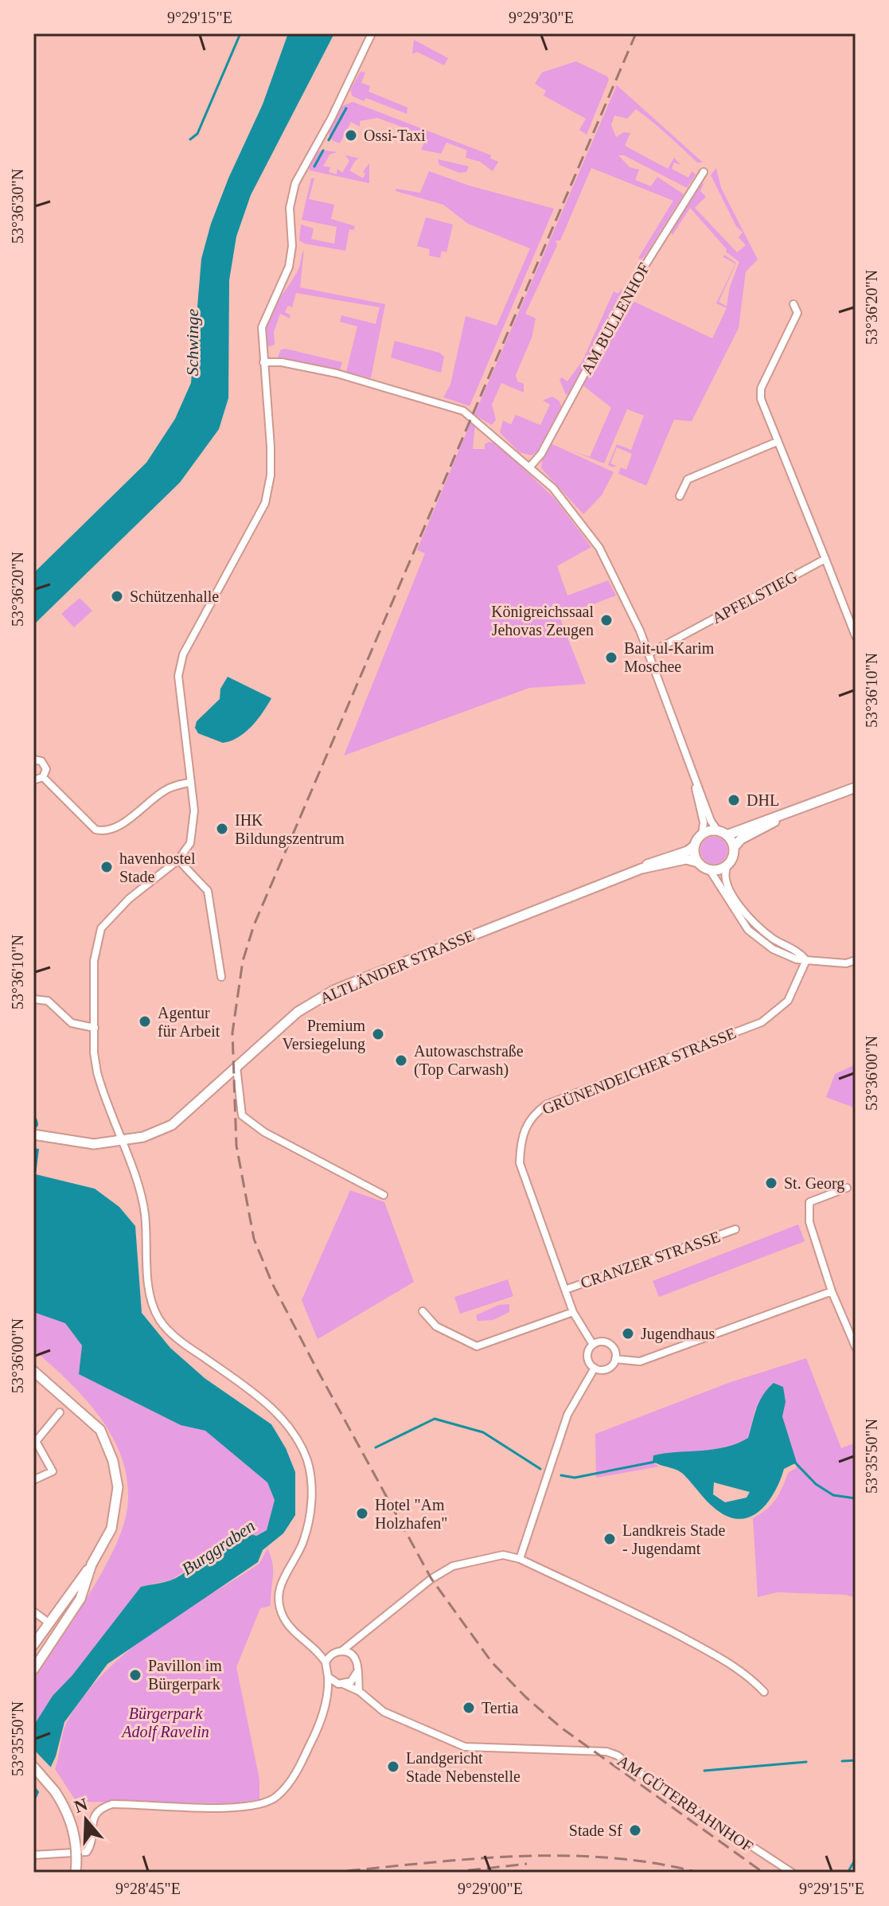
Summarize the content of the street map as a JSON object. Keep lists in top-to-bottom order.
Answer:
{
  "streets": {
    "main road": ["ALTLÄNDER STRASSE"],
    "street": [
      "AM BULLENHOF",
      "APFELSTIEG",
      "GRÜNENDEICHER STRASSE",
      "CRANZER STRASSE",
      "AM GÜTERBAHNHOF"
    ]
  },
  "crossings": [
    ["GRÜNENDEICHER STRASSE", "CRANZER STRASSE"]
  ],
  "water": ["Schwinge", "Burggraben"],
  "parks": ["Bürgerpark Adolf Ravelin"],
  "places": [
    "Ossi-Taxi",
    "Schützenhalle",
    "Königreichssaal Jehovas Zeugen",
    "Bait-ul-Karim Moschee",
    "DHL",
    "IHK Bildungszentrum",
    "havenhostel Stade",
    "Agentur für Arbeit",
    "Premium Versiegelung",
    "Autowaschstraße (Top Carwash)",
    "St. Georg",
    "Jugendhaus",
    "Hotel \"Am Holzhafen\"",
    "Landkreis Stade - Jugendamt",
    "Pavillon im Bürgerpark",
    "Tertia",
    "Landgericht Stade Nebenstelle",
    "Stade Sf"
  ],
  "north": "top",
  "coordinates": [
    "9°29'15\"E",
    "9°29'30\"E",
    "53°36'30\"N",
    "53°36'20\"N",
    "53°36'10\"N",
    "53°36'00\"N",
    "53°35'50\"N",
    "9°28'45\"E",
    "9°29'00\"E"
  ]
}
